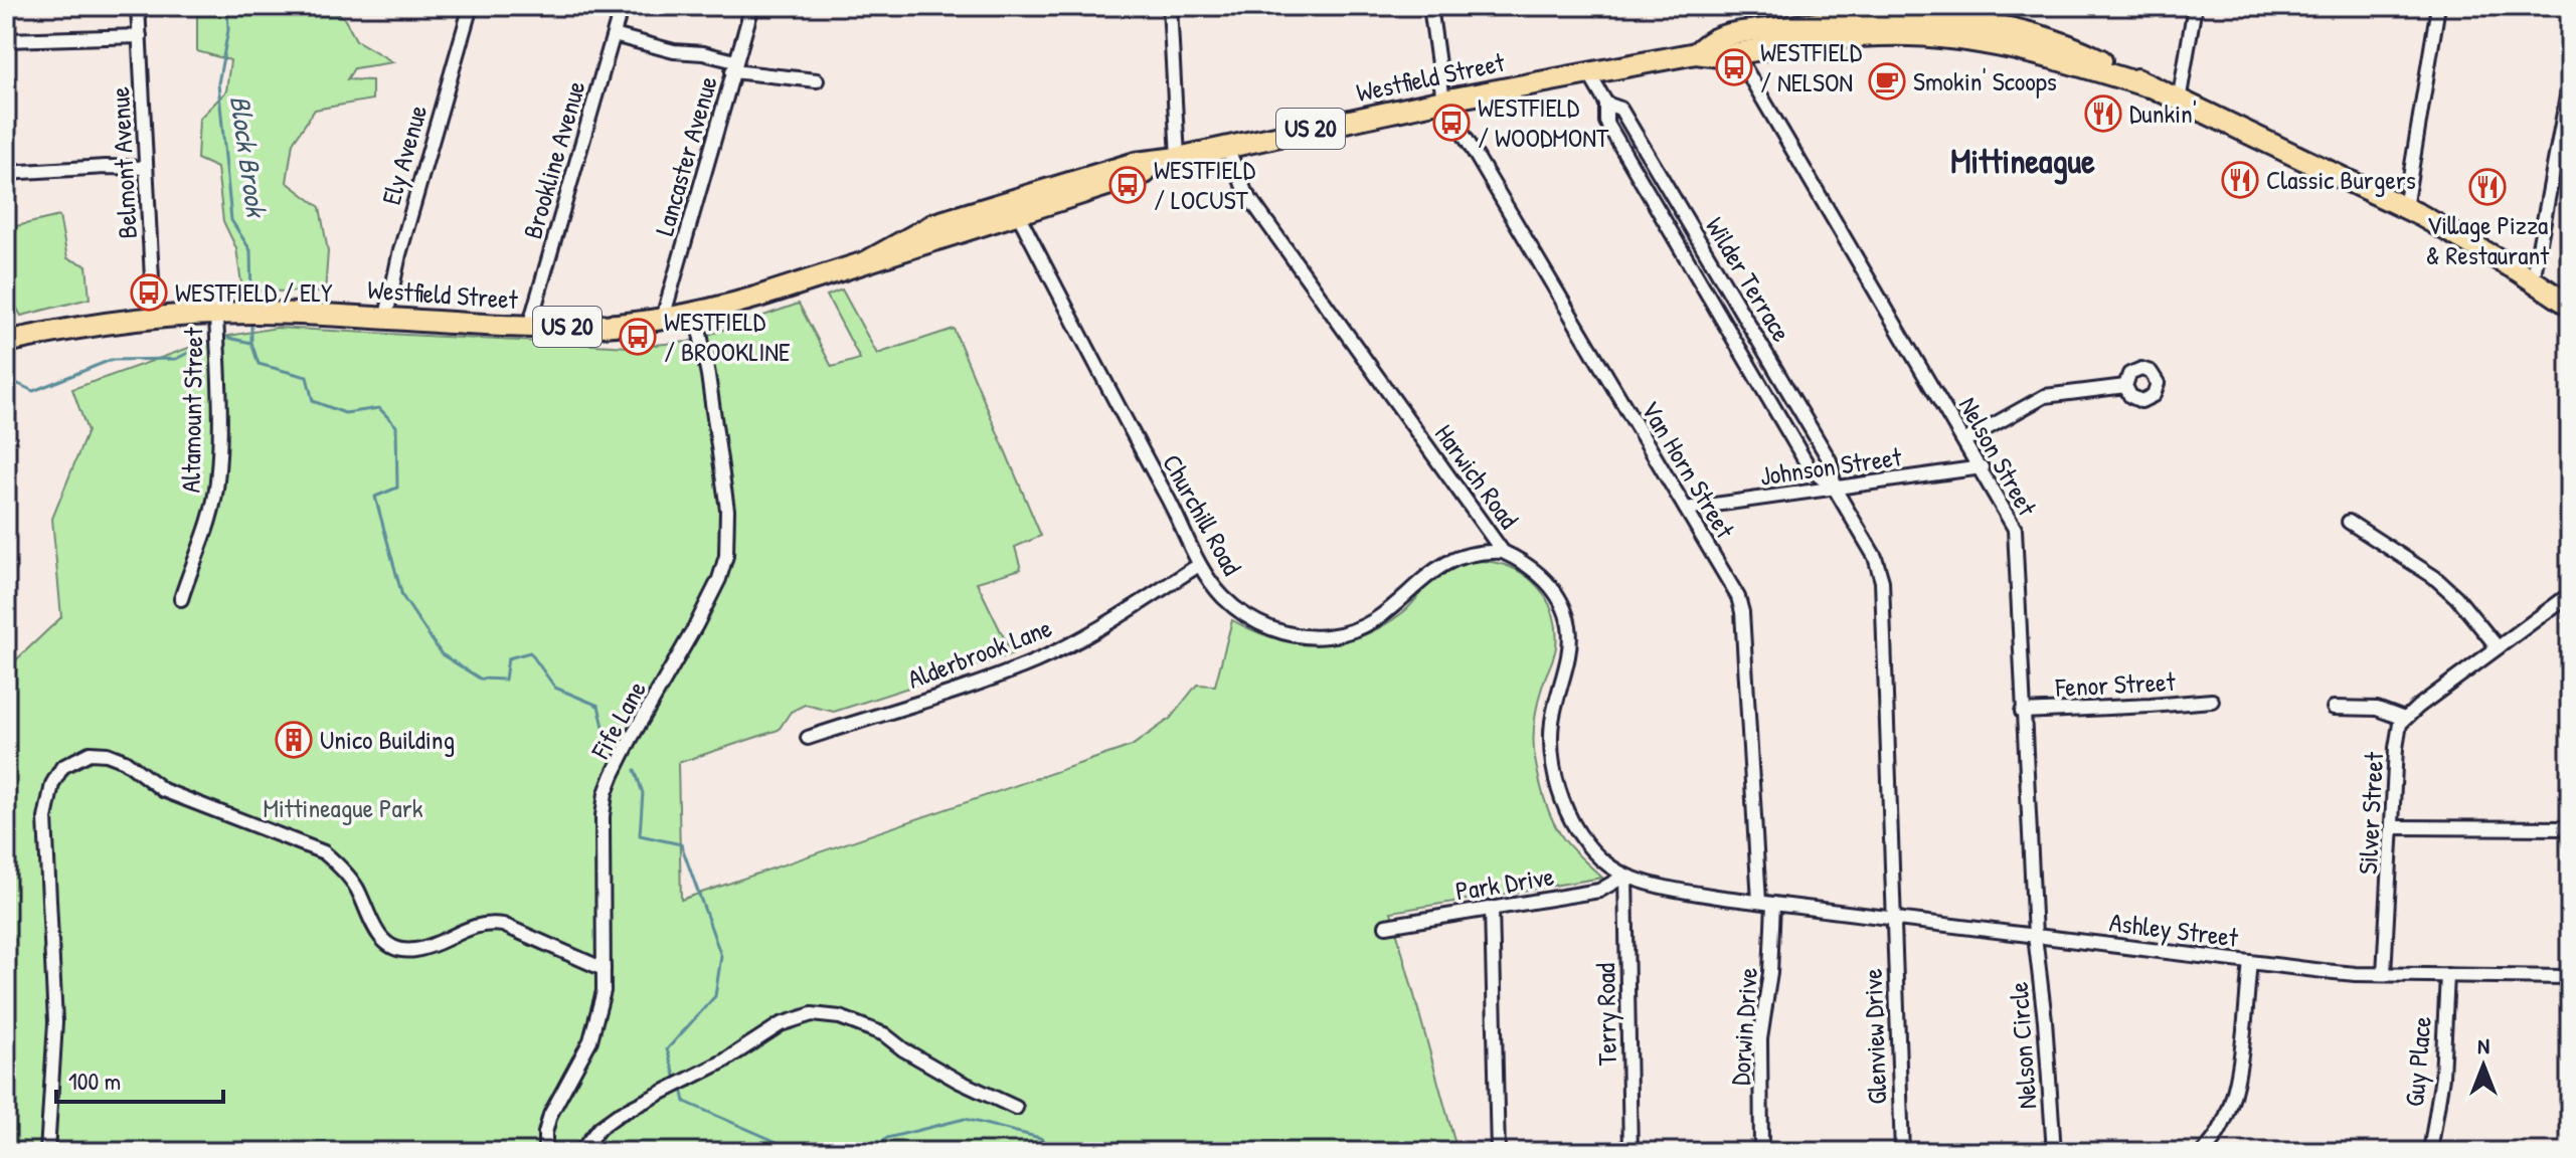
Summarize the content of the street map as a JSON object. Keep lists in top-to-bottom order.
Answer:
{
  "streets": {
    "main road": ["Westfield Street", "US 20"],
    "street": [
      "Ely Avenue",
      "Lancaster Avenue",
      "Brookline Avenue",
      "Belmont Avenue",
      "Wilder Terrace",
      "Altamount Street",
      "Nelson Street",
      "Johnson Street",
      "Van Horn Street",
      "Harwich Road",
      "Churchill Road",
      "Alderbrook Lane",
      "Fenor Street",
      "Fife Lane",
      "Silver Street",
      "Park Drive",
      "Ashley Street",
      "Terry Road",
      "Dorwin Drive",
      "Glenview Drive",
      "Nelson Circle",
      "Guy Place"
    ]
  },
  "crossings": [
    ["Westfield Street", "Ely Avenue"],
    ["Westfield Street", "Lancaster Avenue"],
    ["Westfield Street", "Brookline Avenue"],
    ["Westfield Street", "Belmont Avenue"],
    ["Westfield Street", "Wilder Terrace"],
    ["Westfield Street", "Altamount Street"],
    ["Westfield Street", "Nelson Street"],
    ["Westfield Street", "Van Horn Street"],
    ["Westfield Street", "Harwich Road"],
    ["Westfield Street", "Churchill Road"],
    ["Westfield Street", "Fife Lane"],
    ["Wilder Terrace", "Johnson Street"],
    ["Wilder Terrace", "Ashley Street"],
    ["Wilder Terrace", "Glenview Drive"],
    ["Nelson Street", "Johnson Street"],
    ["Nelson Street", "Fenor Street"],
    ["Nelson Street", "Ashley Street"],
    ["Nelson Street", "Nelson Circle"],
    ["Johnson Street", "Van Horn Street"],
    ["Van Horn Street", "Harwich Road"],
    ["Van Horn Street", "Ashley Street"],
    ["Van Horn Street", "Dorwin Drive"],
    ["Harwich Road", "Churchill Road"],
    ["Harwich Road", "Park Drive"],
    ["Harwich Road", "Ashley Street"],
    ["Harwich Road", "Terry Road"],
    ["Harwich Road", "Dorwin Drive"],
    ["Churchill Road", "Alderbrook Lane"],
    ["Silver Street", "Ashley Street"],
    ["Park Drive", "Terry Road"],
    ["Ashley Street", "Dorwin Drive"],
    ["Ashley Street", "Glenview Drive"],
    ["Ashley Street", "Nelson Circle"],
    ["Ashley Street", "Guy Place"]
  ],
  "districts": ["Mittineague"],
  "water": ["Block Brook"],
  "parks": ["Mittineague Park"],
  "places": {
    "bus stop": [
      "WESTFIELD / NELSON",
      "WESTFIELD / WOODMONT",
      "WESTFIELD / LOCUST",
      "WESTFIELD / ELY",
      "WESTFIELD / BROOKLINE"
    ],
    "cafe": ["Smokin' Scoops"],
    "restaurant": ["Dunkin'", "Classic Burgers", "Village Pizza & Restaurant"],
    "building": ["Unico Building"]
  },
  "scale_bar": "100 m",
  "north": "top"
}
